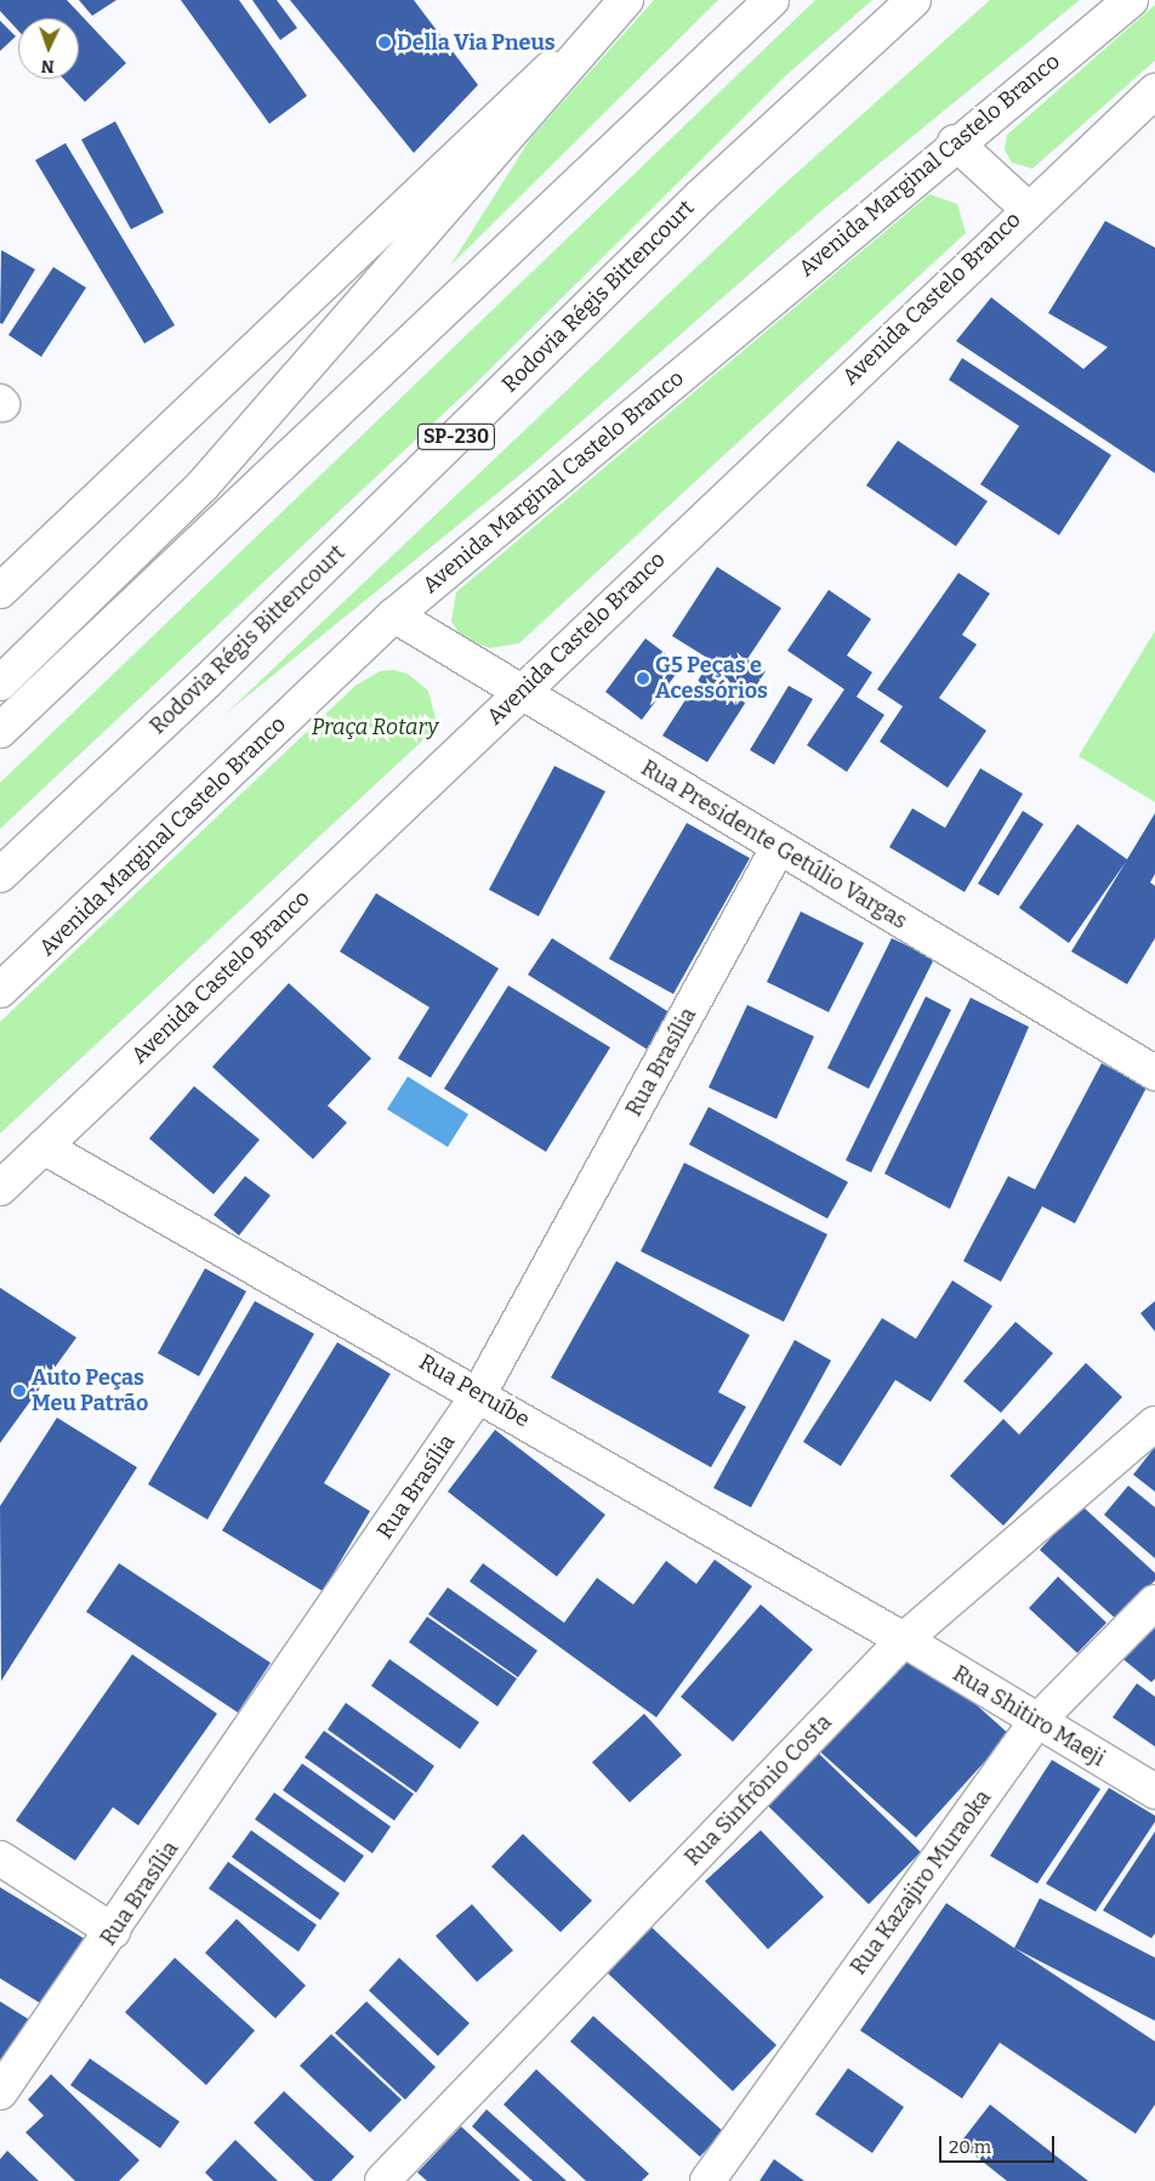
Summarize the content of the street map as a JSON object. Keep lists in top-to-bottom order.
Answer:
{
  "streets": {
    "main road": [
      "Avenida Marginal Castelo Branco",
      "Rodovia Régis Bittencourt",
      "Avenida Castelo Branco",
      "SP-230",
      "Rua Presidente Getúlio Vargas",
      "Rua Brasília",
      "Rua Peruíbe",
      "Rua Shitiro Maeji",
      "Rua Sinfrônio Costa",
      "Rua Kazajiro Muraoka"
    ]
  },
  "crossings": [
    ["Avenida Marginal Castelo Branco", "Rua Presidente Getúlio Vargas"],
    ["Avenida Castelo Branco", "Rua Presidente Getúlio Vargas"],
    ["Avenida Castelo Branco", "Rua Peruíbe"],
    ["Rua Presidente Getúlio Vargas", "Rua Brasília"],
    ["Rua Brasília", "Rua Peruíbe"],
    ["Rua Peruíbe", "Rua Shitiro Maeji"],
    ["Rua Peruíbe", "Rua Sinfrônio Costa"],
    ["Rua Shitiro Maeji", "Rua Sinfrônio Costa"],
    ["Rua Shitiro Maeji", "Rua Kazajiro Muraoka"]
  ],
  "parks": ["Praça Rotary"],
  "places": ["Della Via Pneus", "G5 Peças e Acessórios", "Auto Peças Meu Patrão"],
  "scale_bar": "20 m",
  "north": "bottom"
}
